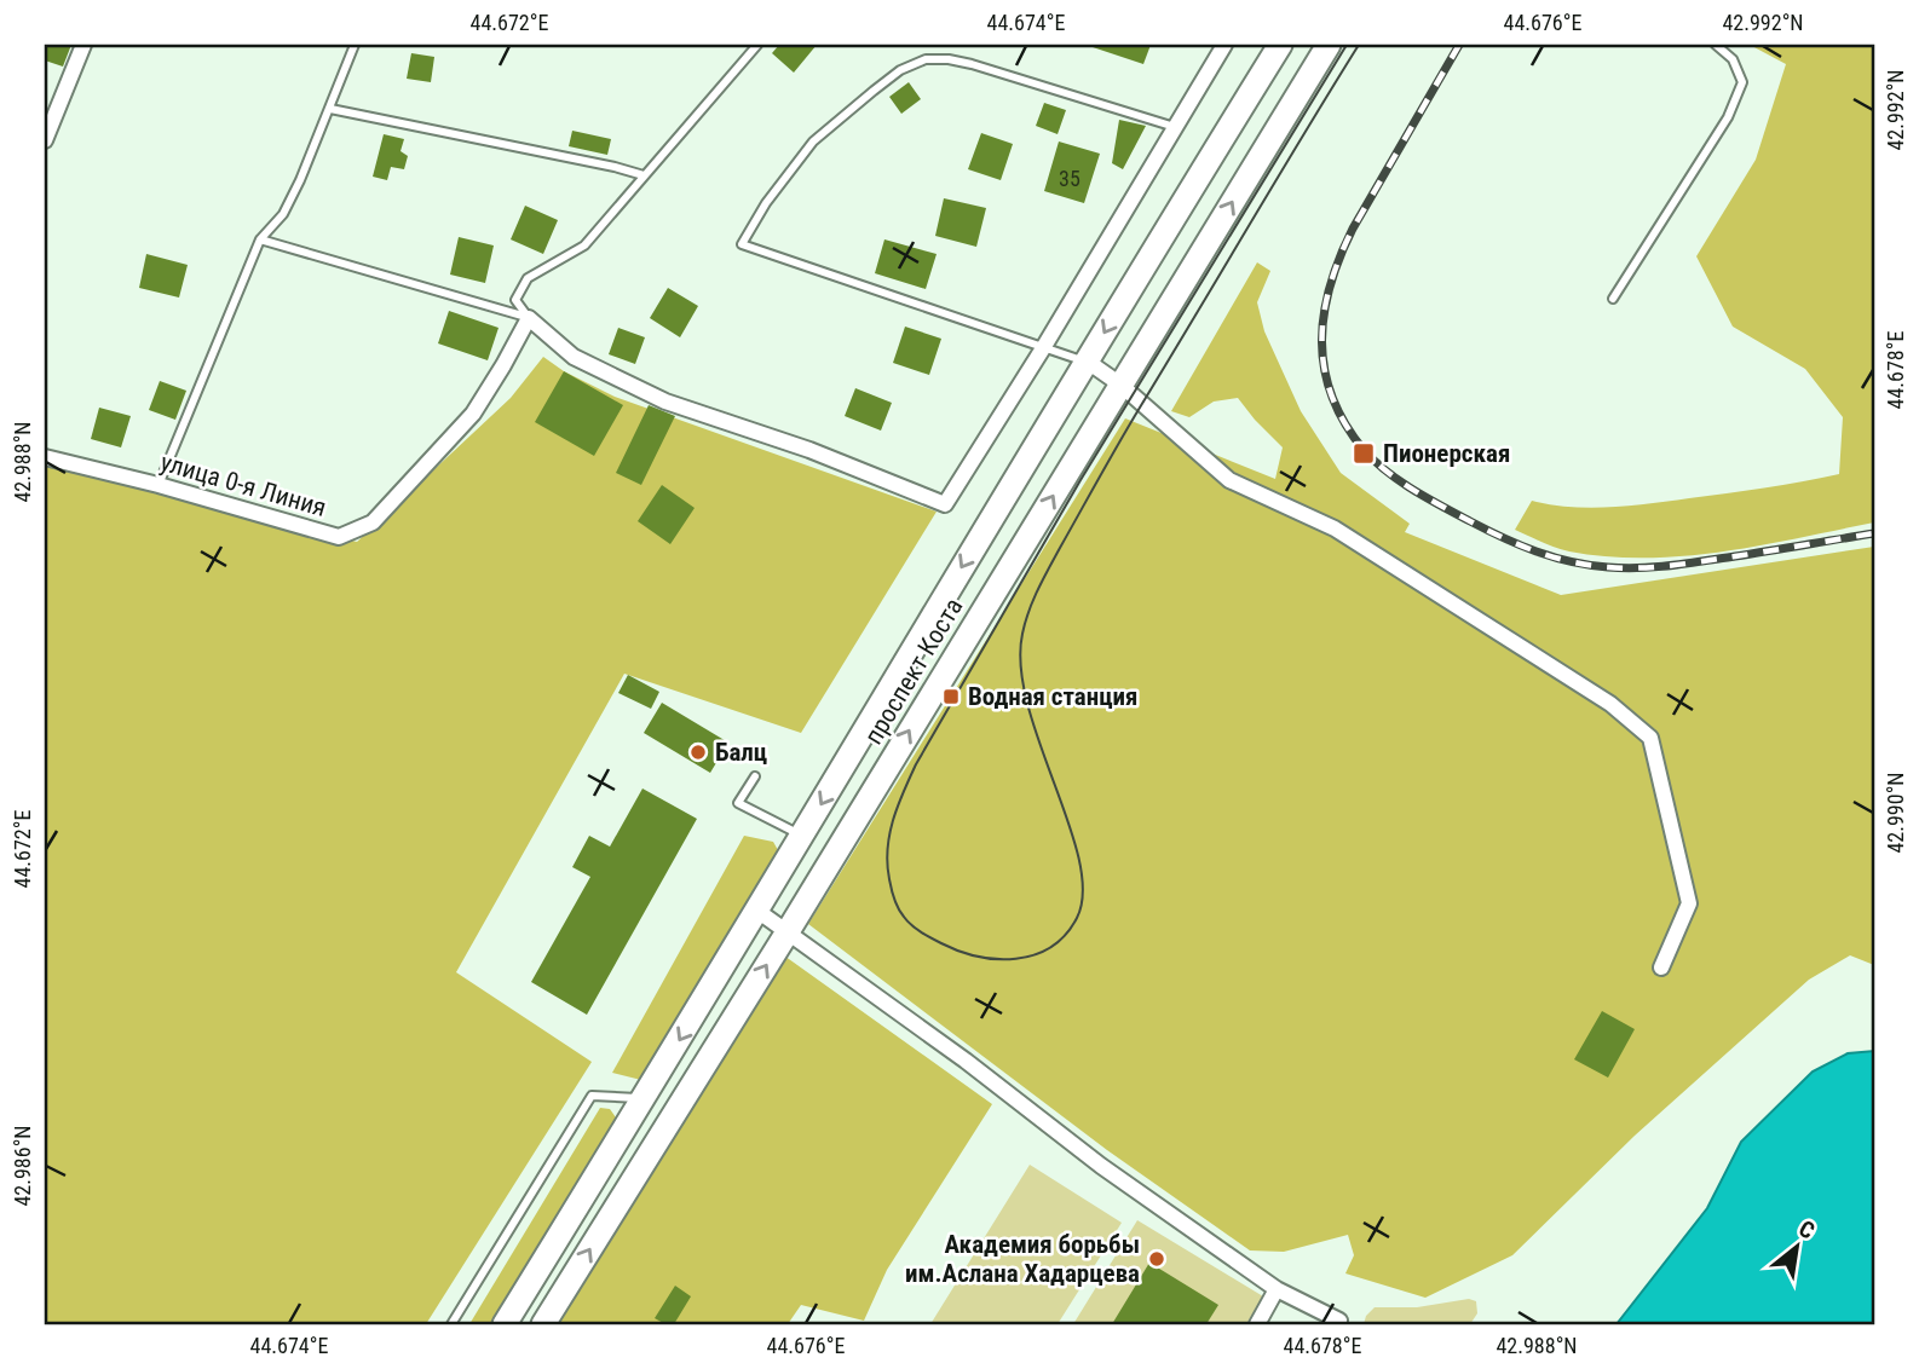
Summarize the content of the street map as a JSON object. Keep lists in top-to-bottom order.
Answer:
{
  "streets": {
    "main road": ["проспект Коста"],
    "street": ["улица 0-я Линия"]
  },
  "places": {
    "transit": ["Пионерская", "Водная станция"],
    "other": ["Балц", "Академия борьбы им.Аслана Хадарцева"]
  },
  "house_numbers": ["35"],
  "north": "top right",
  "coordinates": [
    "44.672°E",
    "44.674°E",
    "44.676°E",
    "42.992°N",
    "44.678°E",
    "42.988°N",
    "42.990°N",
    "42.986°N"
  ]
}
